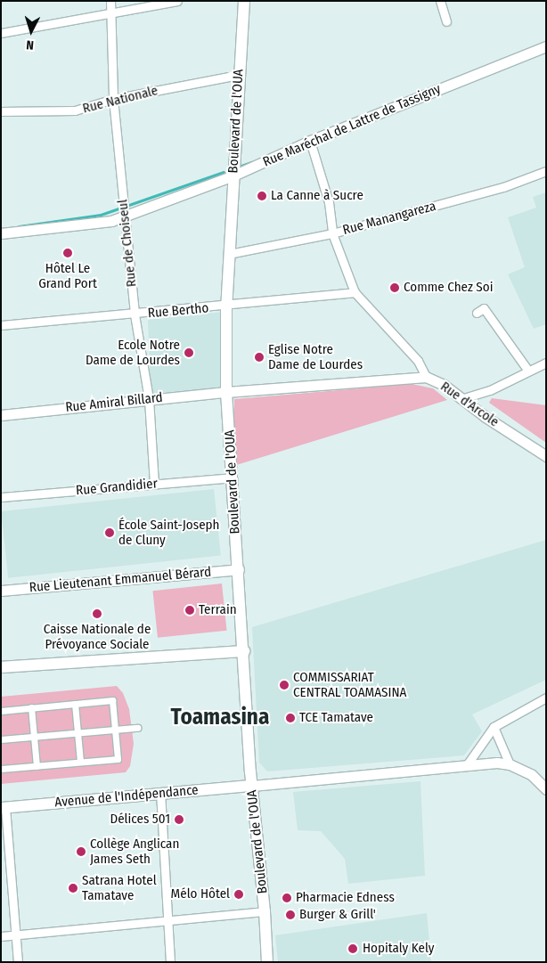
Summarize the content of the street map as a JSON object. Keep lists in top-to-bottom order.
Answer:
{
  "streets": {
    "main road": ["Boulevard de l'OUA", "Avenue de l'Indépendance"],
    "street": [
      "Rue Nationale",
      "Rue Maréchal de Lattre de Tassigny",
      "Rue Manangareza",
      "Rue de Choiseul",
      "Rue Bertho",
      "Rue Amiral Billard",
      "Rue d'Arcole",
      "Rue Grandidier",
      "Rue Lieutenant Emmanuel Bérard"
    ]
  },
  "crossings": [
    ["Rue Nationale", "Boulevard de l'OUA"],
    ["Rue Nationale", "Rue de Choiseul"],
    ["Boulevard de l'OUA", "Rue Maréchal de Lattre de Tassigny"],
    ["Boulevard de l'OUA", "Rue Manangareza"],
    ["Boulevard de l'OUA", "Rue Bertho"],
    ["Boulevard de l'OUA", "Rue Amiral Billard"],
    ["Boulevard de l'OUA", "Rue d'Arcole"],
    ["Boulevard de l'OUA", "Rue Grandidier"],
    ["Boulevard de l'OUA", "Rue Lieutenant Emmanuel Bérard"],
    ["Boulevard de l'OUA", "Avenue de l'Indépendance"],
    ["Rue Maréchal de Lattre de Tassigny", "Rue de Choiseul"],
    ["Rue de Choiseul", "Rue Bertho"],
    ["Rue de Choiseul", "Rue Amiral Billard"],
    ["Rue de Choiseul", "Rue Grandidier"],
    ["Rue Amiral Billard", "Rue d'Arcole"]
  ],
  "districts": ["Toamasina"],
  "places": [
    "La Canne à Sucre",
    "Hôtel Le Grand Port",
    "Comme Chez Soi",
    "Ecole Notre Dame de Lourdes",
    "Eglise Notre Dame de Lourdes",
    "École Saint-Joseph de Cluny",
    "Terrain",
    "Caisse Nationale de Prévoyance Sociale",
    "COMMISSARIAT CENTRAL TOAMASINA",
    "TCE Tamatave",
    "Délices 501",
    "Collège Anglican James Seth",
    "Satrana Hotel Tamatave",
    "Mélo Hôtel",
    "Pharmacie Edness",
    "Burger & Grill'",
    "Hopitaly Kely"
  ],
  "north": "bottom"
}
